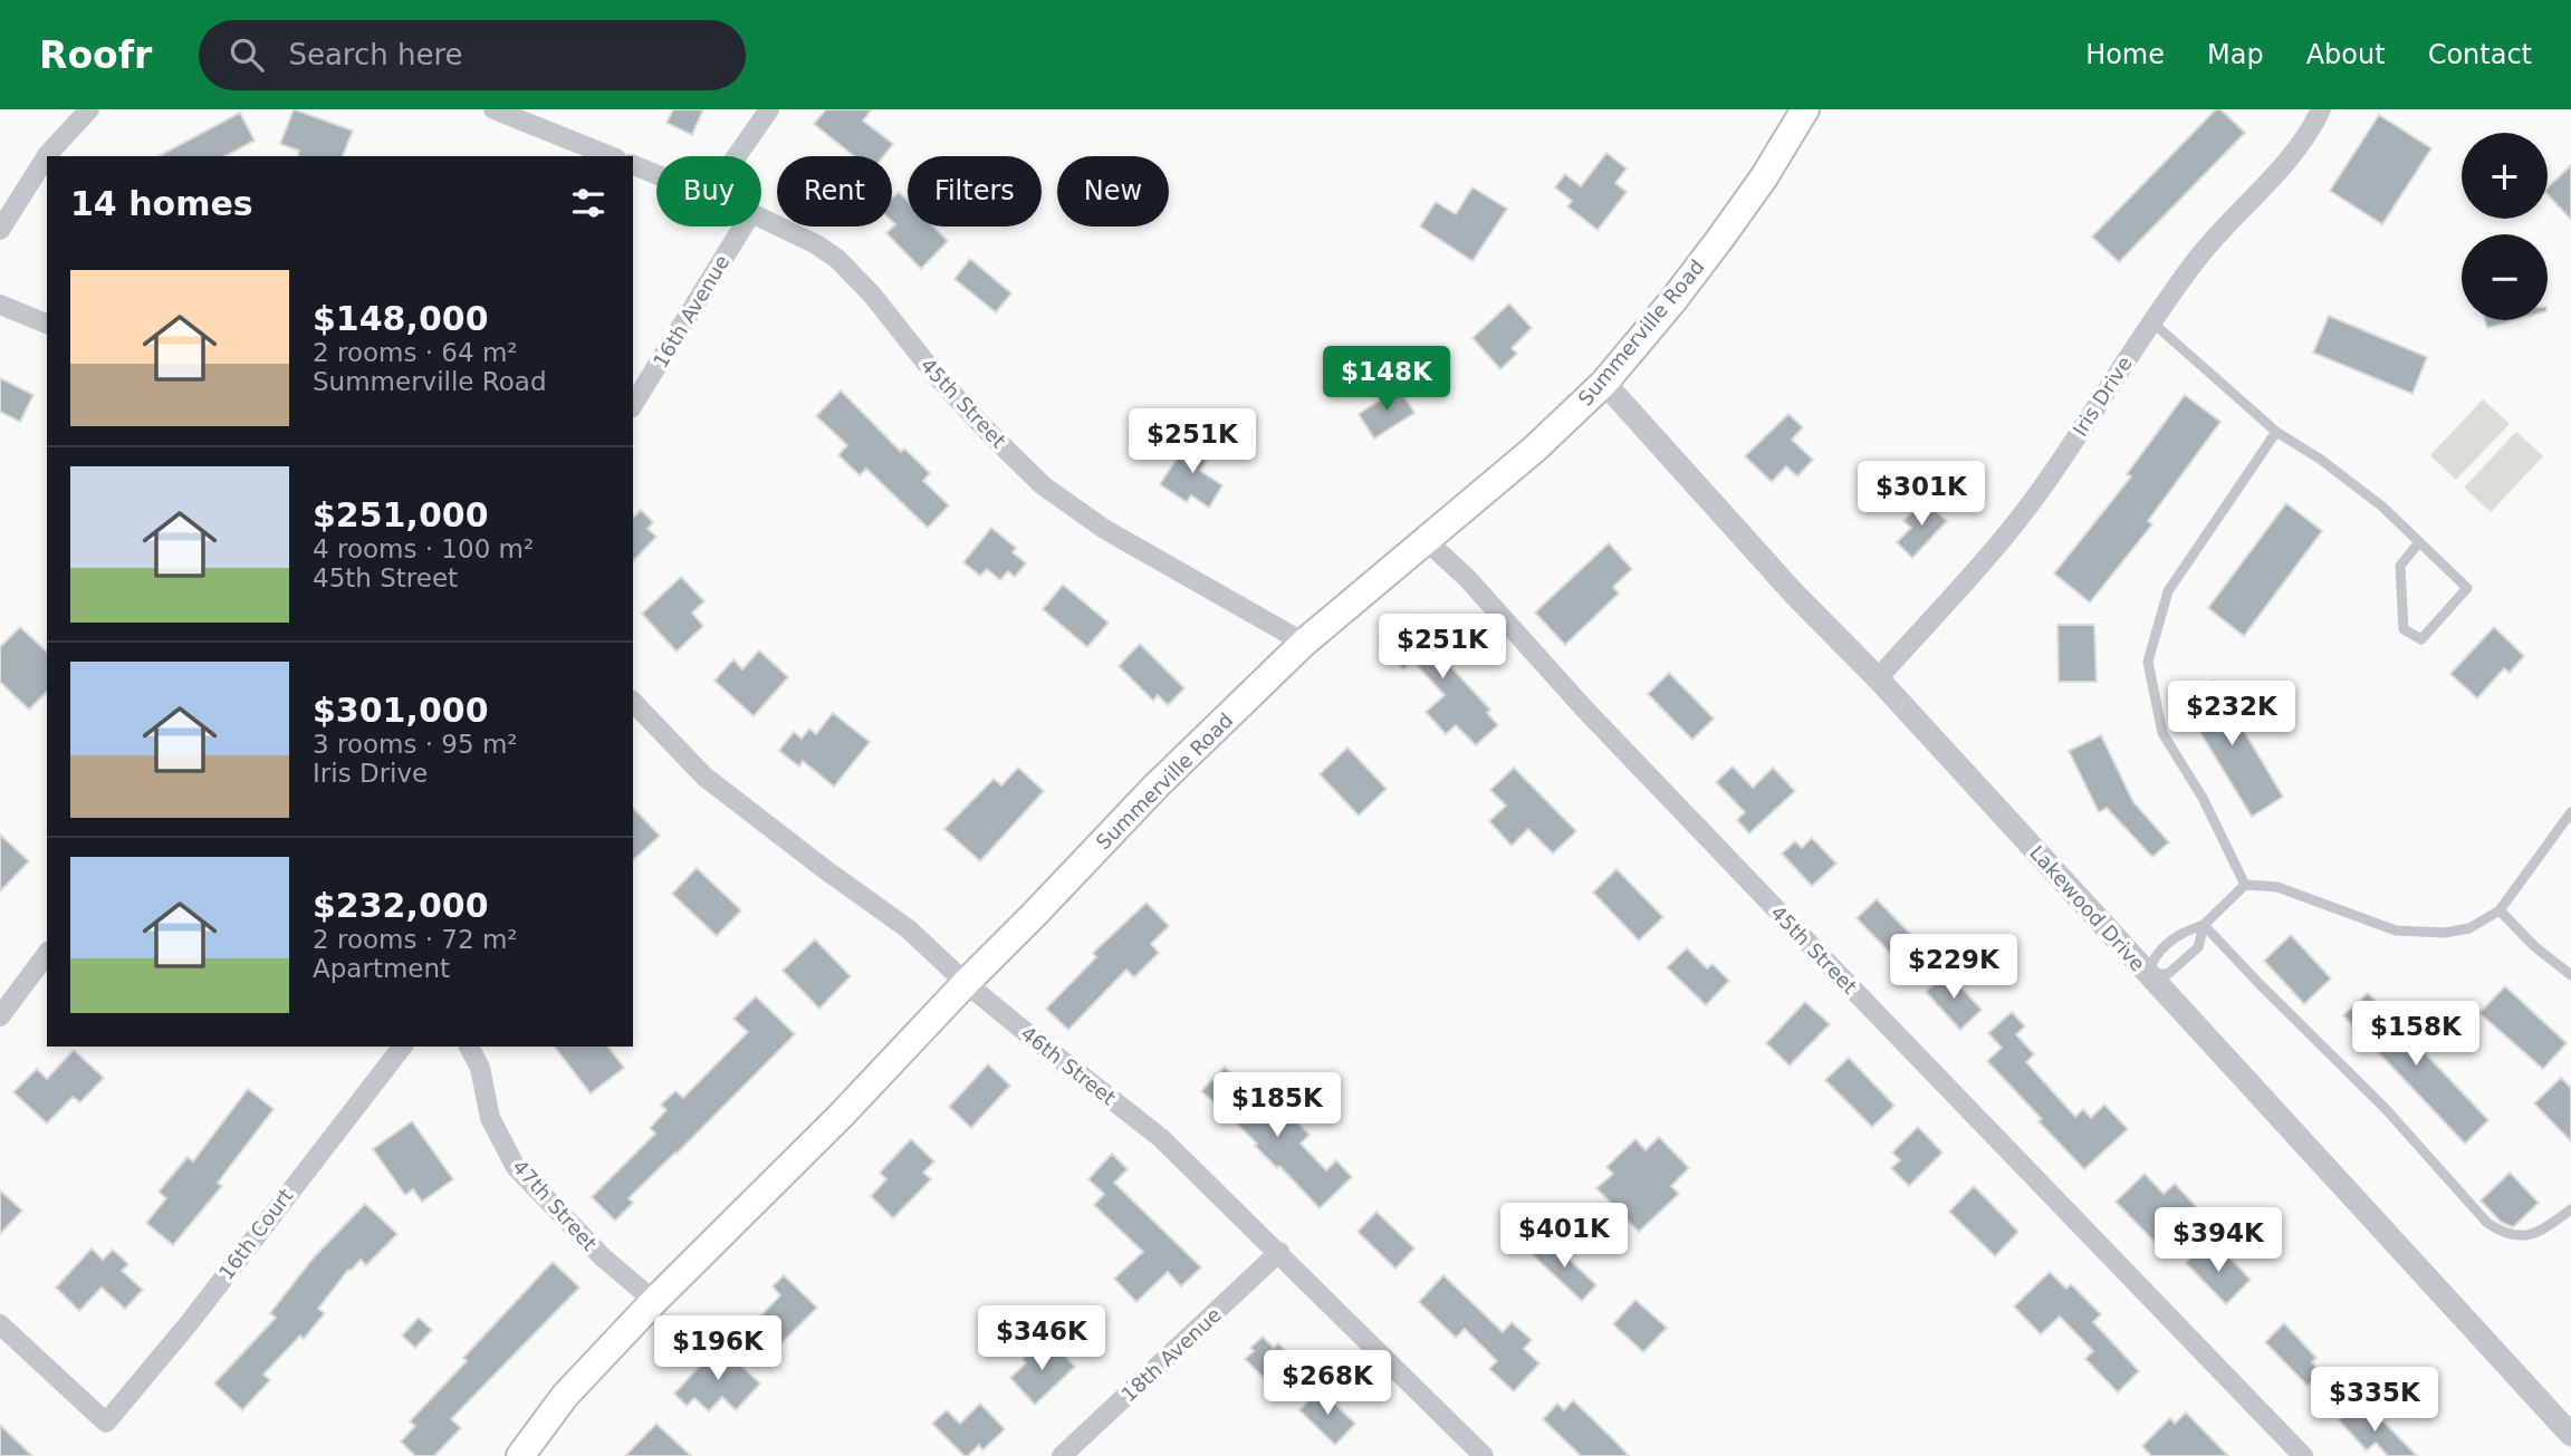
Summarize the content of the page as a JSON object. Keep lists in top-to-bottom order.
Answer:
{
  "streets": {
    "main road": ["Summerville Road"],
    "street": [
      "16th Avenue",
      "Iris Drive",
      "45th Street",
      "Lakewood Drive",
      "46th Street",
      "47th Street",
      "16th Court",
      "18th Avenue"
    ]
  },
  "crossings": [
    ["Summerville Road", "45th Street"],
    ["Summerville Road", "Lakewood Drive"],
    ["Summerville Road", "46th Street"],
    ["Summerville Road", "47th Street"],
    ["Iris Drive", "Lakewood Drive"],
    ["46th Street", "18th Avenue"]
  ],
  "page": {
    "header": "Roofr",
    "search": "Search here",
    "nav": [
      "Home",
      "Map",
      "About",
      "Contact"
    ],
    "map_buttons": ["+", "−"],
    "chip": [
      "Buy",
      "Rent",
      "Filters",
      "New"
    ],
    "heading": "14 homes",
    "list": [
      {
        "name": "$148,000",
        "note": "2 rooms · 64 m² · Summerville Road"
      },
      {
        "name": "$251,000",
        "note": "4 rooms · 100 m² · 45th Street"
      },
      {
        "name": "$301,000",
        "note": "3 rooms · 95 m² · Iris Drive"
      },
      {
        "name": "$232,000",
        "note": "2 rooms · 72 m² · Apartment"
      }
    ],
    "price": [
      "$148K",
      "$251K",
      "$301K",
      "$251K",
      "$232K",
      "$229K",
      "$158K",
      "$185K",
      "$401K",
      "$394K",
      "$346K",
      "$196K",
      "$268K",
      "$335K"
    ]
  }
}
